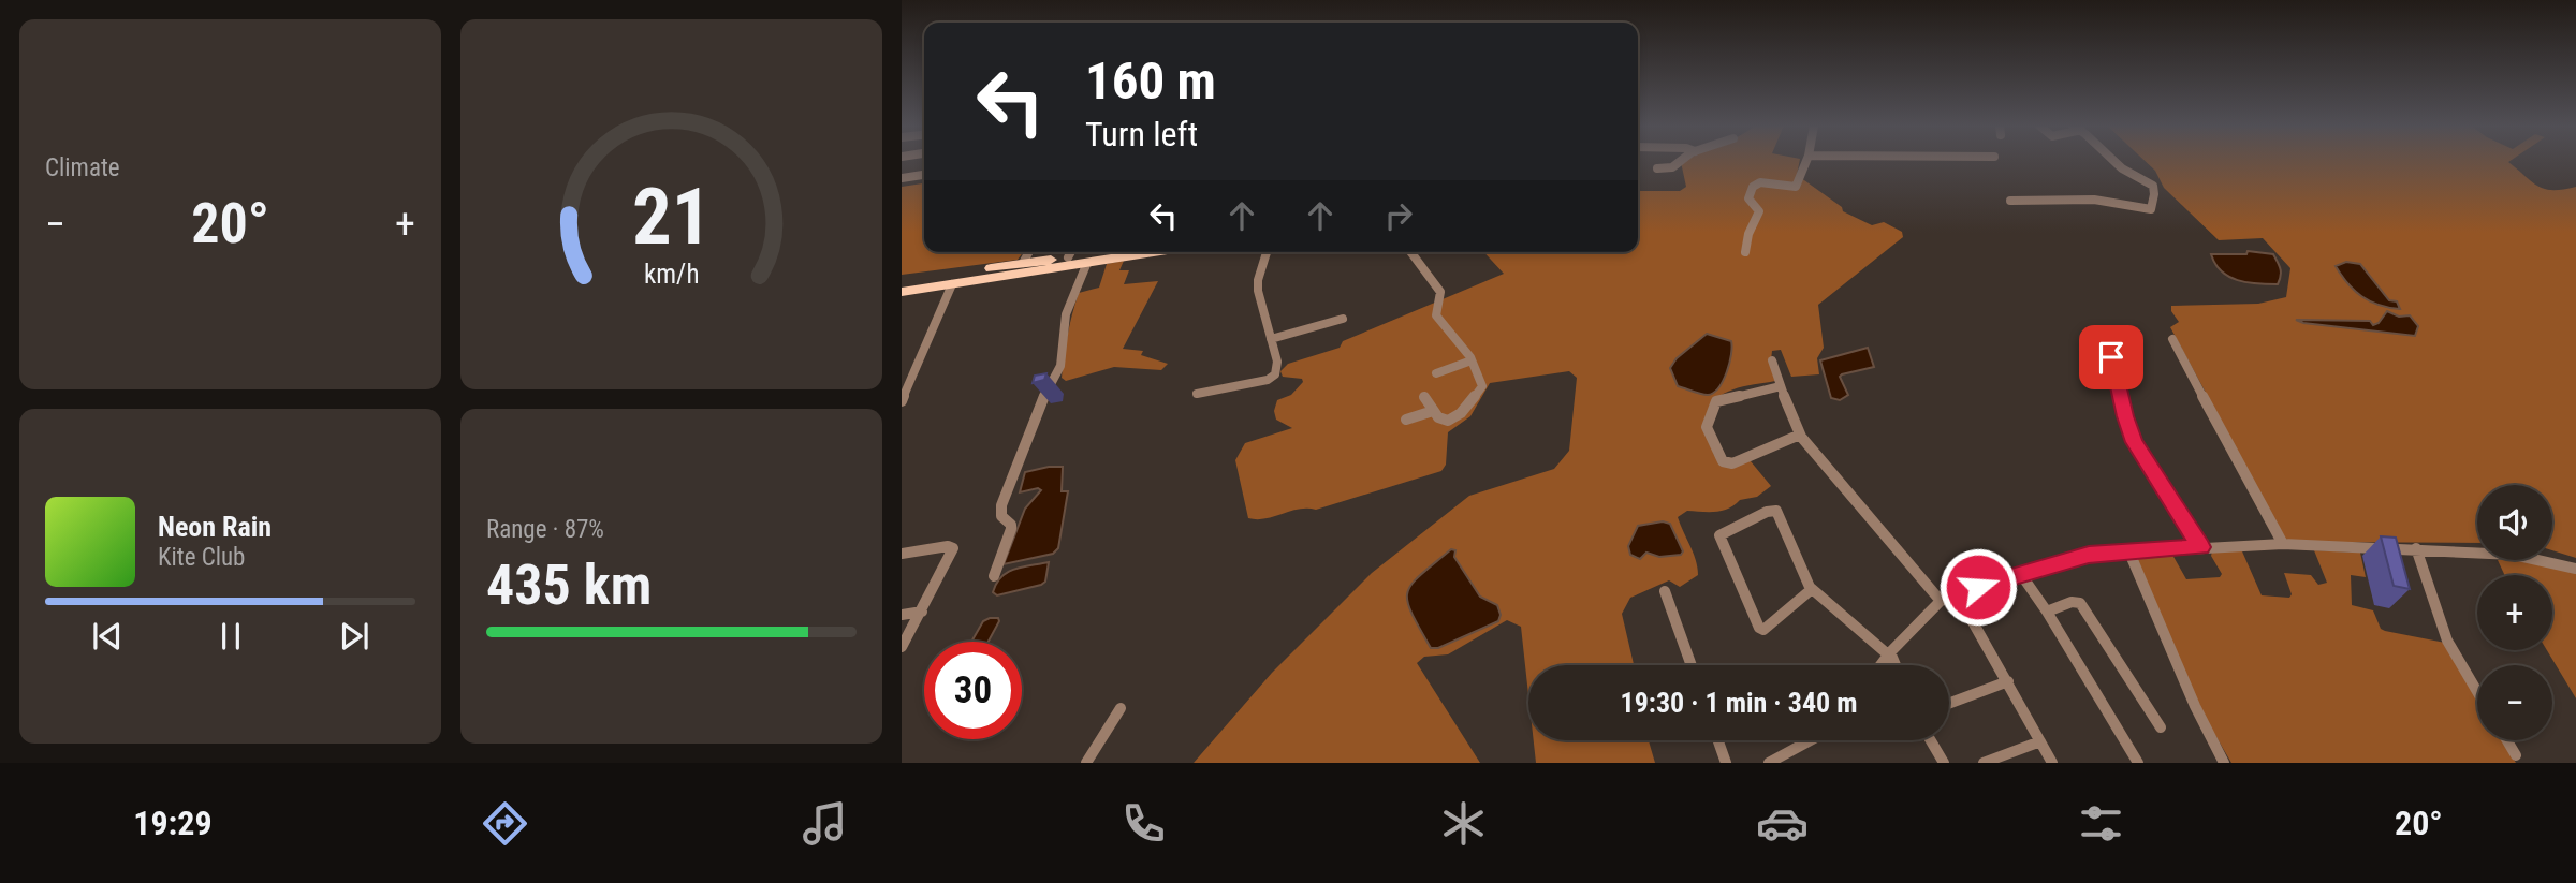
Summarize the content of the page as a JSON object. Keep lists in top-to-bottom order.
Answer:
{
  "page": {
    "tile": [
      "Climate",
      ["Range · 87%", "435 km"]
    ],
    "turn": ["160 m", "Turn left"],
    "heat": ["−", "20°", "+"],
    "map_buttons": ["+", "−"],
    "song": ["Neon Rain", "Kite Club"],
    "limit": "30",
    "trip": "19:30 · 1 min · 340 m",
    "tabs": ["19:29", "20°"],
    "gauge": ["21", "km/h"]
  }
}
